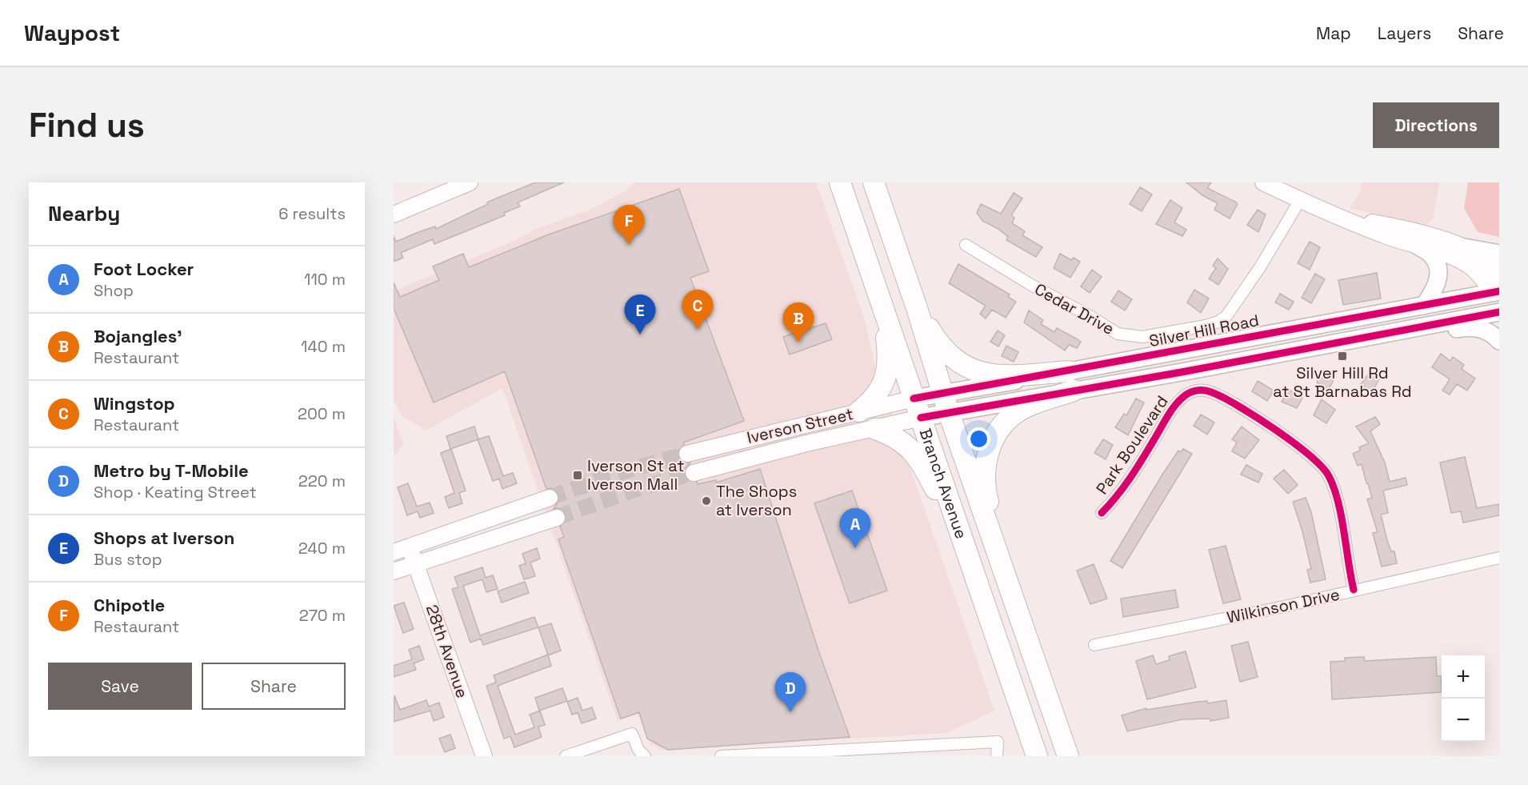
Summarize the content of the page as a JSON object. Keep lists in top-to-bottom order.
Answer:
{
  "streets": {
    "highway": ["Branch Avenue"],
    "main road": ["Silver Hill Road", "Iverson Street", "28th Avenue"],
    "street": ["Cedar Drive", "Park Boulevard", "Wilkinson Drive"]
  },
  "crossings": [
    ["Silver Hill Road", "Iverson Street"],
    ["Silver Hill Road", "Branch Avenue"],
    ["Iverson Street", "Branch Avenue"],
    ["Park Boulevard", "Wilkinson Drive"]
  ],
  "places": {
    "transit": ["Silver Hill Rd at St Barnabas Rd", "Iverson St at Iverson Mall"],
    "other": ["The Shops at Iverson"]
  },
  "page": {
    "header": "Waypost",
    "nav": ["Map", "Layers", "Share"],
    "buttons": [
      "Directions",
      ["Save", "Share"]
    ],
    "title": "Find us",
    "heading": ["Nearby", "6 results"],
    "pins": [
      "F",
      "C",
      "E",
      "B",
      "A",
      "D"
    ],
    "list": [
      {
        "mark": "A",
        "name": "Foot Locker",
        "note": "Shop",
        "value": "110 m"
      },
      {
        "mark": "B",
        "name": "Bojangles'",
        "note": "Restaurant",
        "value": "140 m"
      },
      {
        "mark": "C",
        "name": "Wingstop",
        "note": "Restaurant",
        "value": "200 m"
      },
      {
        "mark": "D",
        "name": "Metro by T-Mobile",
        "note": "Shop · Keating Street",
        "value": "220 m"
      },
      {
        "mark": "E",
        "name": "Shops at Iverson",
        "note": "Bus stop",
        "value": "240 m"
      },
      {
        "mark": "F",
        "name": "Chipotle",
        "note": "Restaurant",
        "value": "270 m"
      }
    ],
    "map_buttons": ["+", "−"]
  }
}
